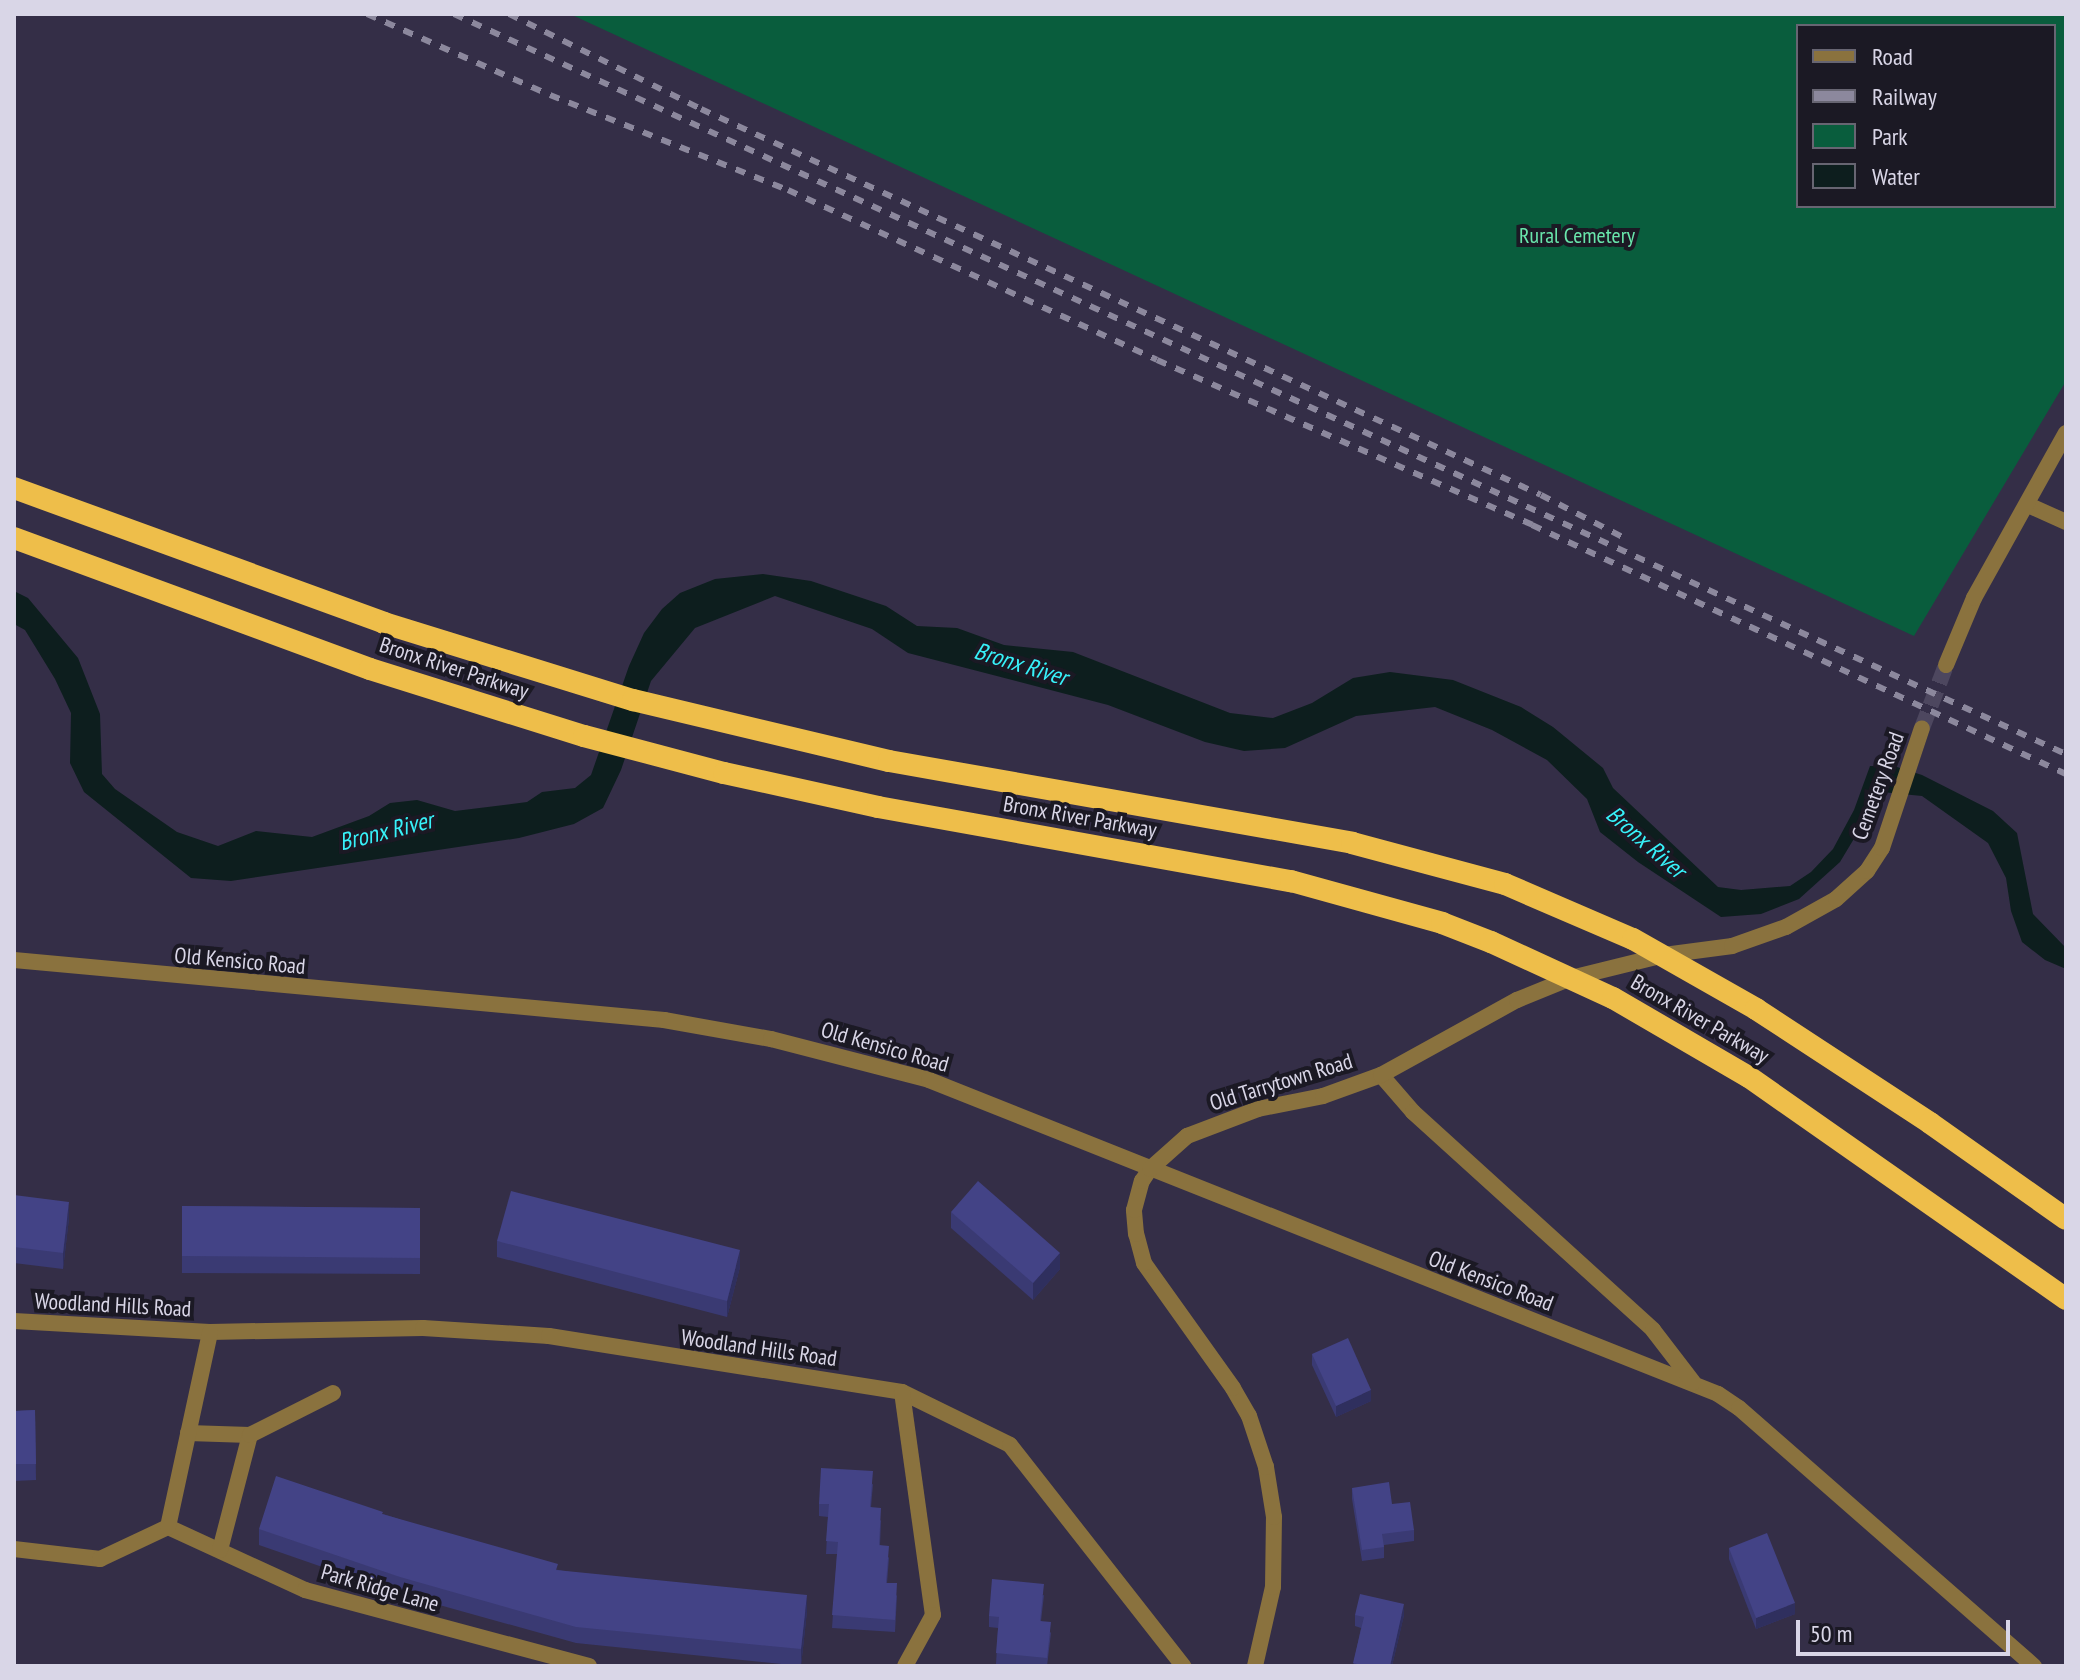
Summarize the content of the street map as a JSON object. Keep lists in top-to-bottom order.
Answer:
{
  "streets": {
    "highway": ["Bronx River Parkway"],
    "street": [
      "Cemetery Road",
      "Old Kensico Road",
      "Old Tarrytown Road",
      "Woodland Hills Road",
      "Park Ridge Lane"
    ]
  },
  "crossings": [
    ["Bronx River Parkway", "Cemetery Road"],
    ["Bronx River Parkway", "Old Tarrytown Road"],
    ["Cemetery Road", "Old Tarrytown Road"],
    ["Old Kensico Road", "Old Tarrytown Road"],
    ["Woodland Hills Road", "Park Ridge Lane"]
  ],
  "water": ["Bronx River"],
  "parks": ["Rural Cemetery"],
  "legend": [
    "Road",
    "Railway",
    "Park",
    "Water"
  ],
  "scale_bar": "50 m"
}
